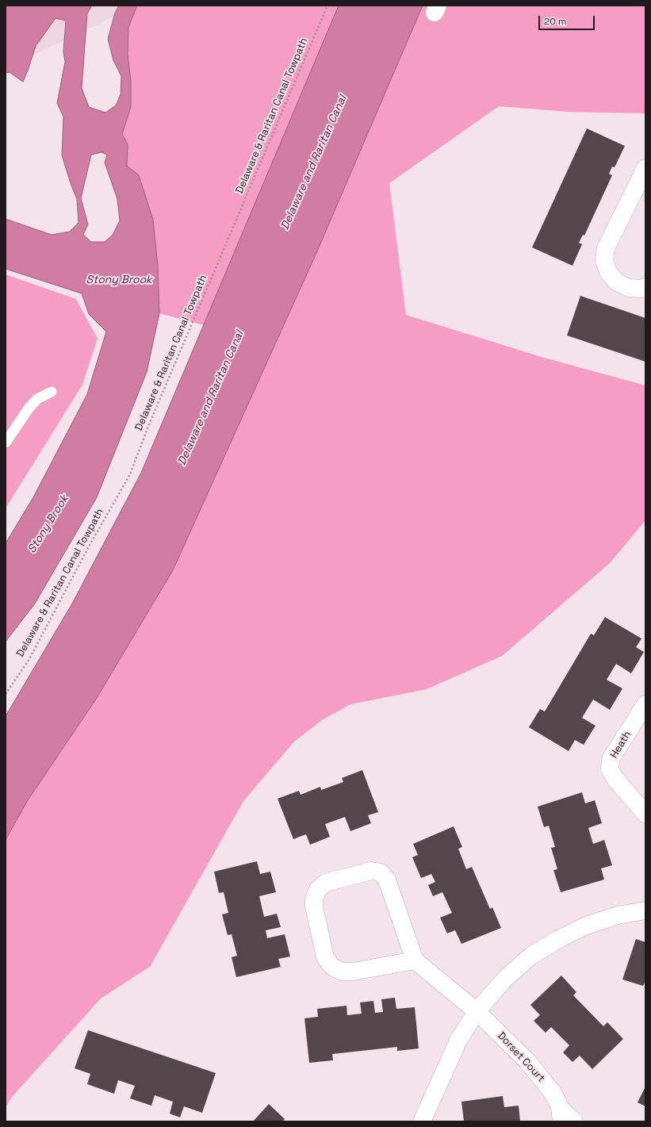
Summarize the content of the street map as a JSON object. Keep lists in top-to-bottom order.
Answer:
{
  "streets": {
    "street": ["Heath", "Dorset Court"],
    "path": ["Delaware & Raritan Canal Towpath"]
  },
  "water": ["Delaware and Raritan Canal", "Stony Brook"],
  "scale_bar": "20 m"
}
